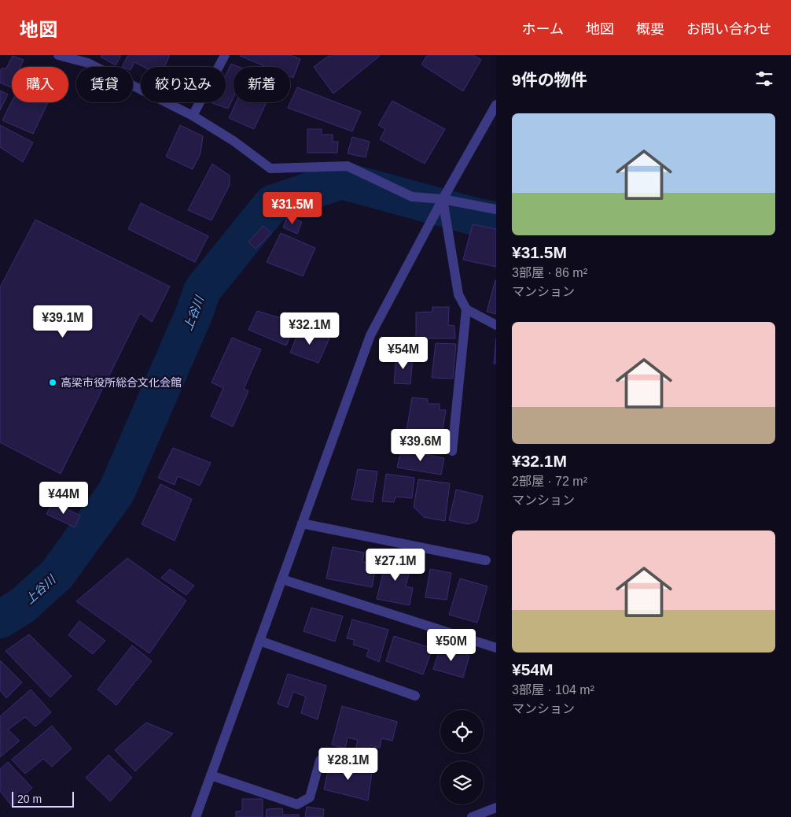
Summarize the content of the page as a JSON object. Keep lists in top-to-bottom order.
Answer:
{
  "water": ["上谷川"],
  "places": ["高梁市役所総合文化会館"],
  "scale_bar": "20 m",
  "page": {
    "header": "地図",
    "nav": [
      "ホーム",
      "地図",
      "概要",
      "お問い合わせ"
    ],
    "heading": "9件の物件",
    "chip": [
      "購入",
      "賃貸",
      "絞り込み",
      "新着"
    ],
    "list": [
      {
        "name": "¥31.5M",
        "note": "3部屋 · 86 m² · マンション"
      },
      {
        "name": "¥32.1M",
        "note": "2部屋 · 72 m² · マンション"
      },
      {
        "name": "¥54M",
        "note": "3部屋 · 104 m² · マンション"
      }
    ],
    "price": [
      "¥31.5M",
      "¥39.1M",
      "¥32.1M",
      "¥54M",
      "¥39.6M",
      "¥44M",
      "¥27.1M",
      "¥50M",
      "¥28.1M"
    ],
    "scale": "20 m"
  }
}
